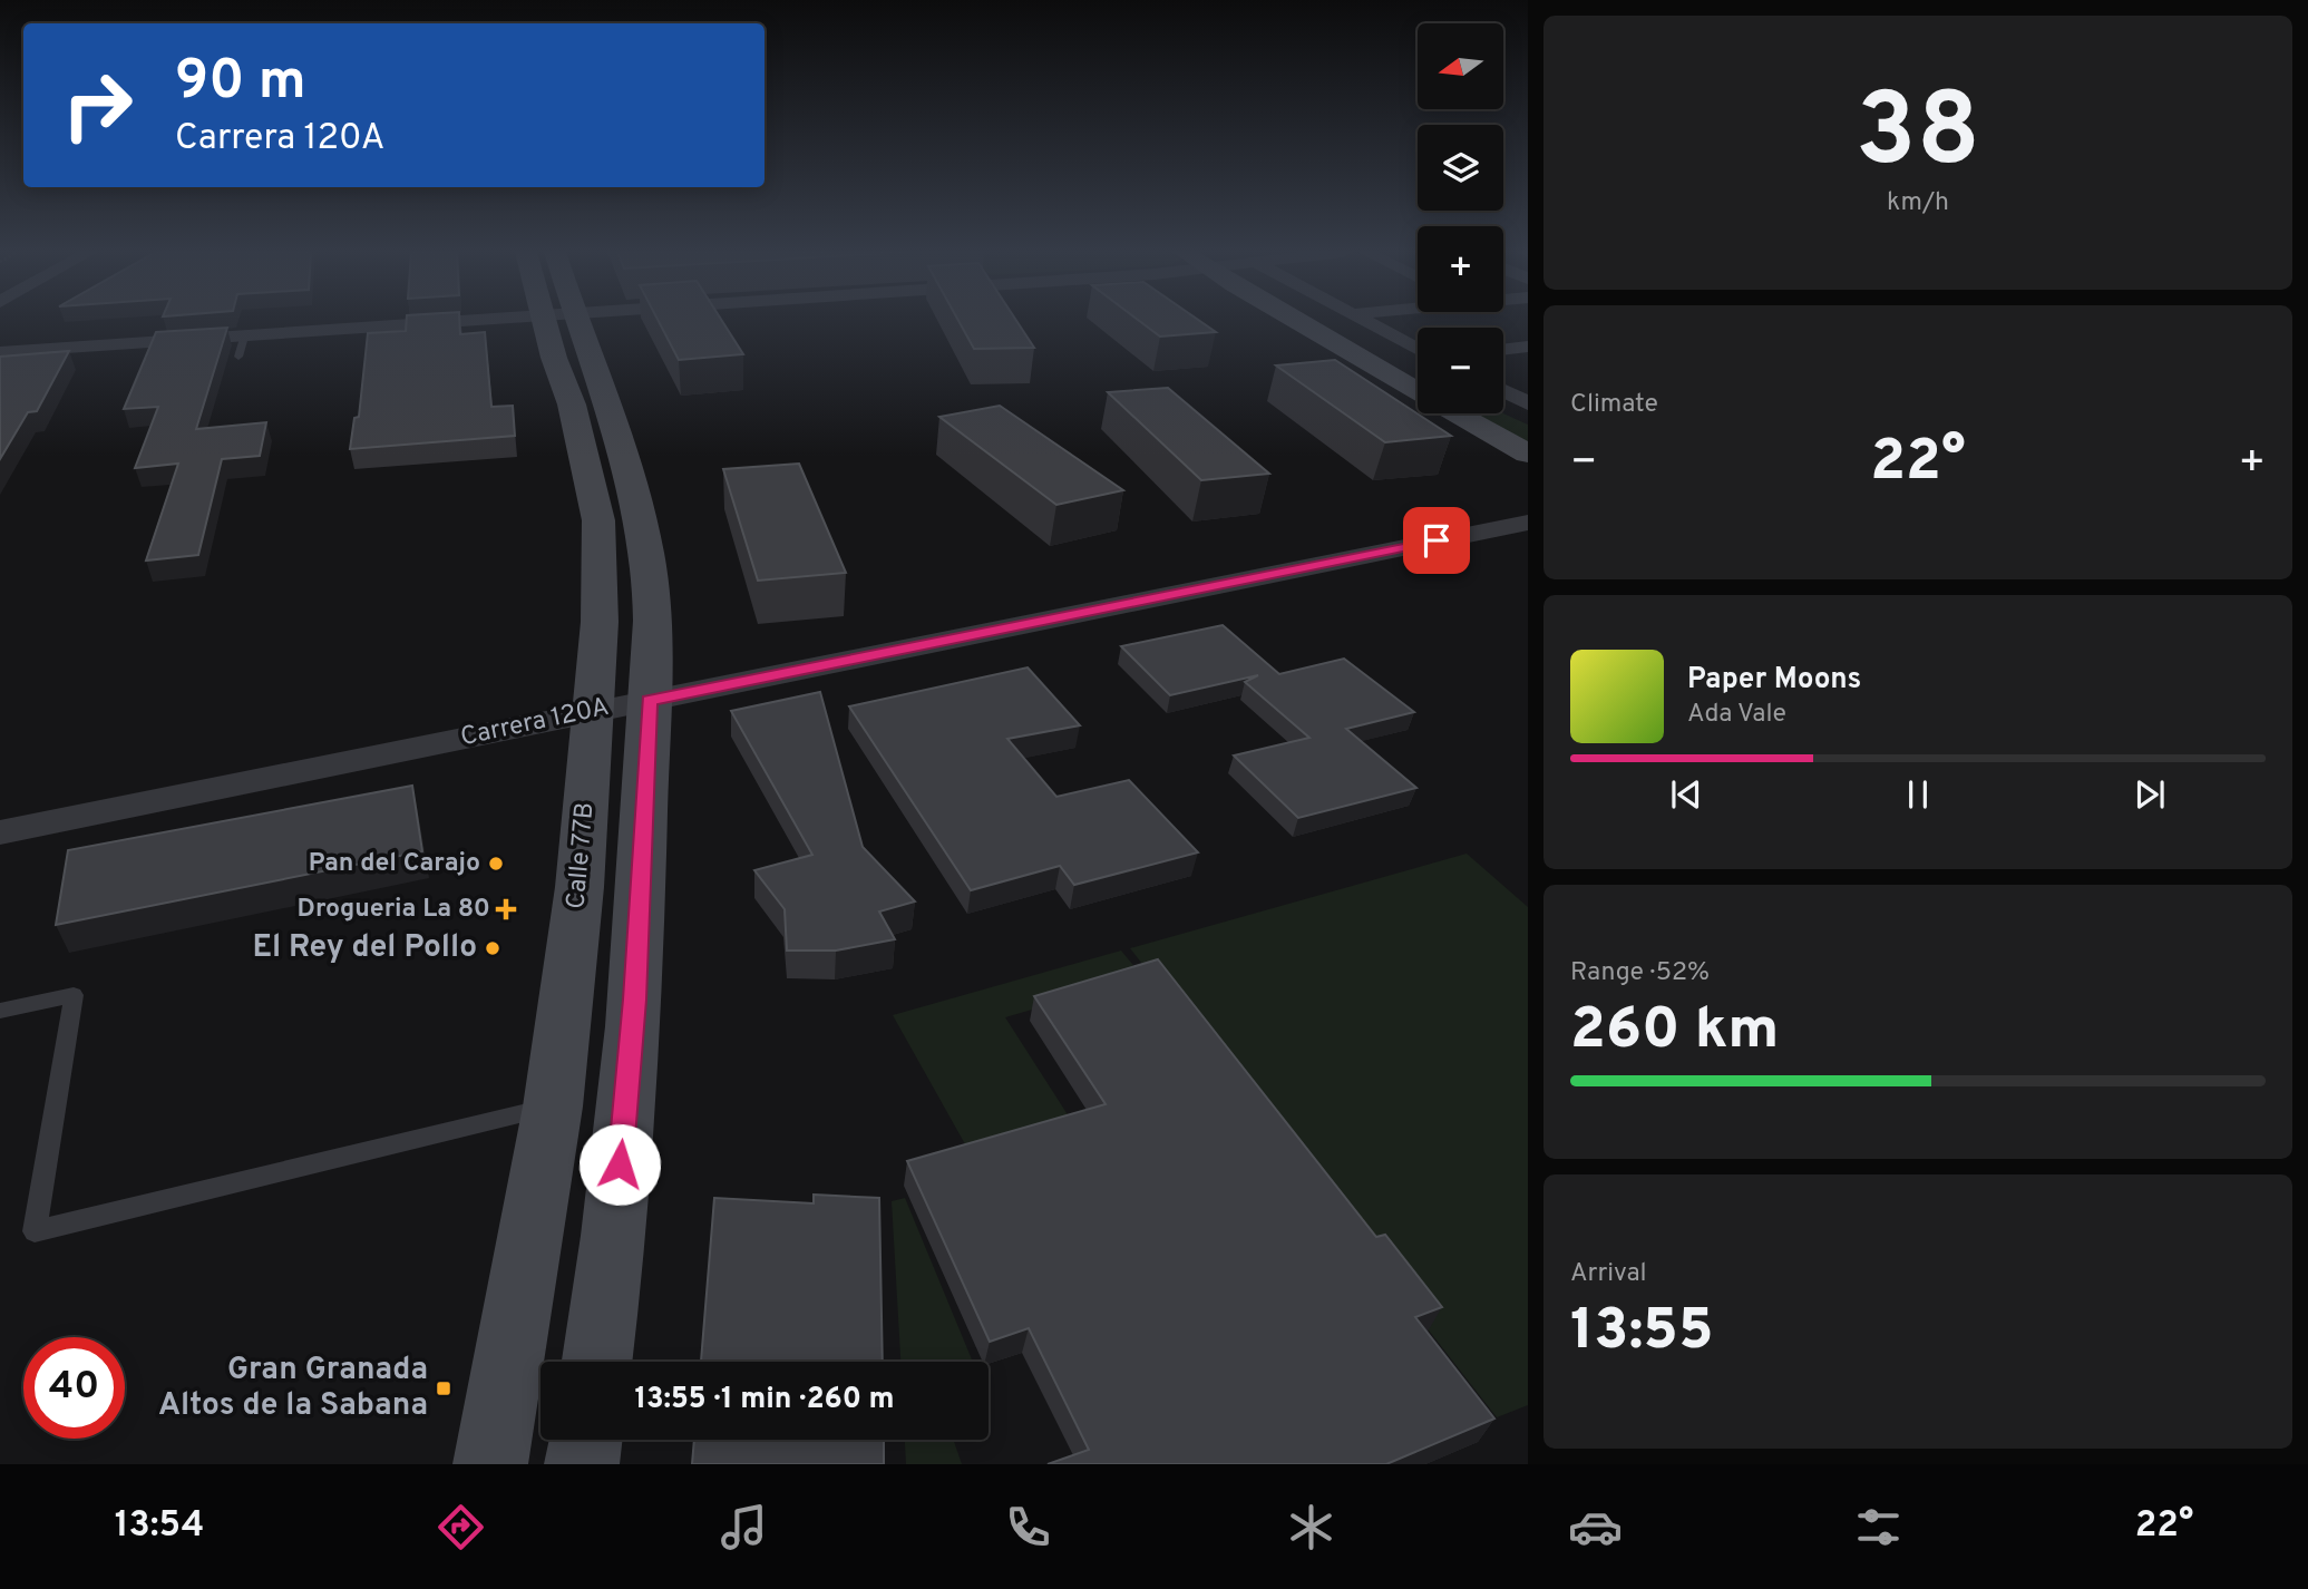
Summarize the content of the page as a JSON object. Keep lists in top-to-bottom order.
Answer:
{
  "streets": {
    "street": ["Carrera 120A", "Calle 77B"]
  },
  "crossings": [
    ["Carrera 120A", "Calle 77B"]
  ],
  "places": {
    "other": ["Pan del Carajo", "El Rey del Pollo"],
    "health": ["Drogueria La 80"],
    "transit": ["Gran Granada Altos de la Sabana"]
  },
  "north": "left",
  "page": {
    "tile": [
      ["38", "km/h"],
      "Climate",
      ["Range · 52%", "260 km"],
      ["Arrival", "13:55"]
    ],
    "map_buttons": ["+", "−"],
    "turn": ["90 m", "Carrera 120A"],
    "heat": ["−", "22°", "+"],
    "song": ["Paper Moons", "Ada Vale"],
    "limit": "40",
    "trip": "13:55 · 1 min · 260 m",
    "tabs": ["13:54", "22°"]
  }
}
